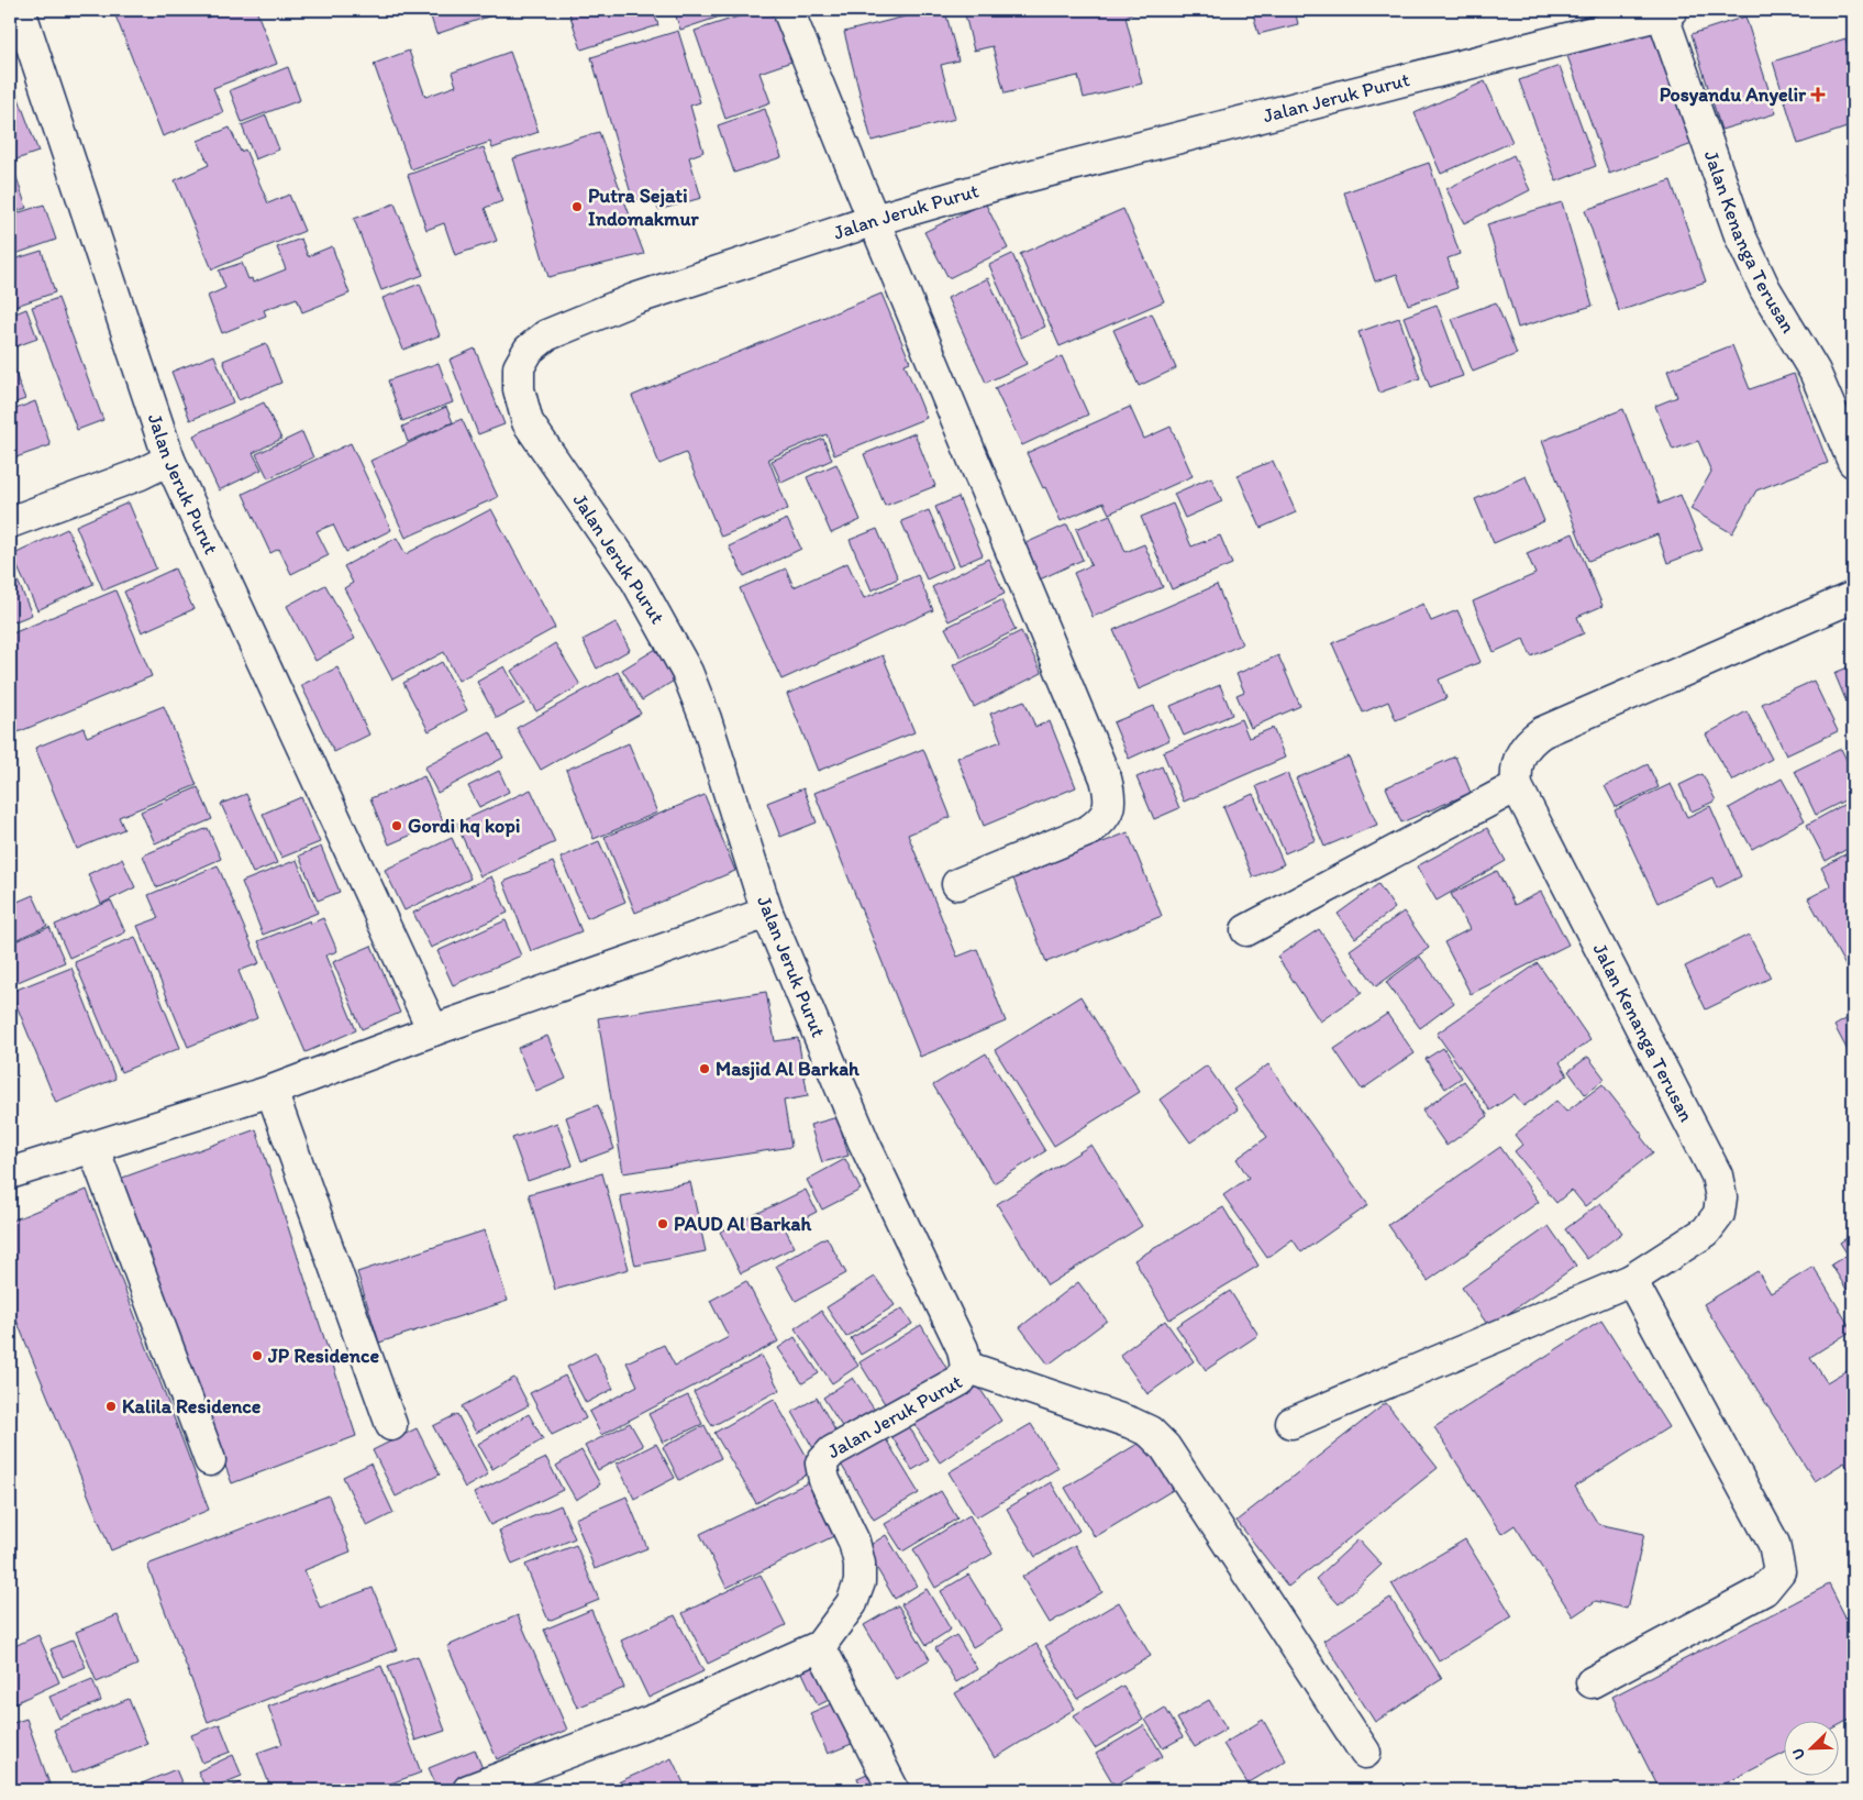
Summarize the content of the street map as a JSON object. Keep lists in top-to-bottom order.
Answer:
{
  "streets": {
    "street": ["Jalan Jeruk Purut", "Jalan Kenanga Terusan"]
  },
  "crossings": [
    ["Jalan Jeruk Purut", "Jalan Kenanga Terusan"]
  ],
  "places": {
    "health": ["Posyandu Anyelir"],
    "other": [
      "Putra Sejati Indomakmur",
      "Gordi hq kopi",
      "Masjid Al Barkah",
      "PAUD Al Barkah",
      "JP Residence",
      "Kalila Residence"
    ]
  },
  "north": "bottom left"
}
